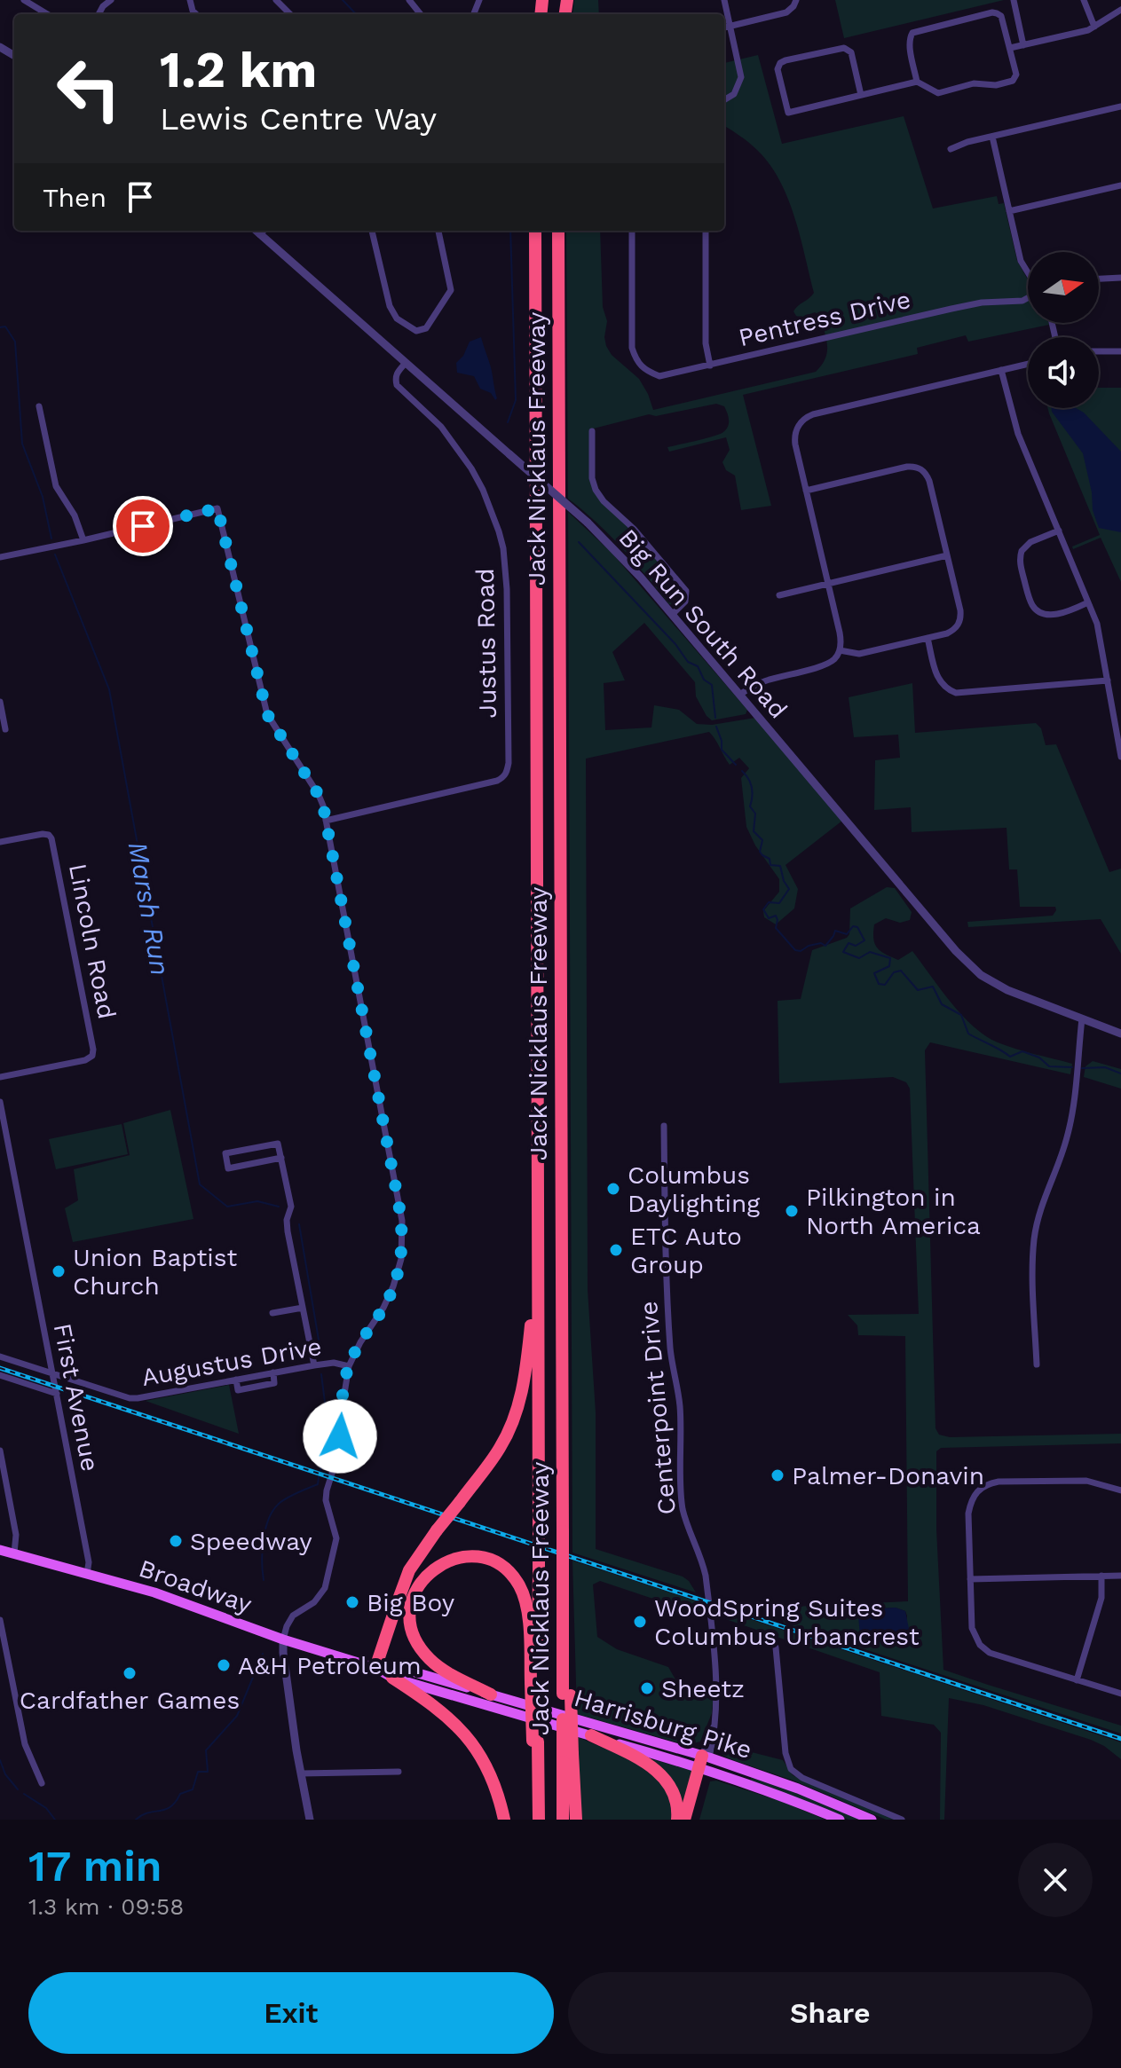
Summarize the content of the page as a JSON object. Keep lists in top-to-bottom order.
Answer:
{
  "streets": {
    "highway": ["Jack Nicklaus Freeway"],
    "main road": ["Broadway", "Harrisburg Pike"],
    "street": [
      "Pentress Drive",
      "Big Run South Road",
      "Justus Road",
      "Lincoln Road",
      "Augustus Drive",
      "First Avenue",
      "Centerpoint Drive"
    ]
  },
  "crossings": [
    ["Big Run South Road", "Justus Road"],
    ["Augustus Drive", "First Avenue"],
    ["First Avenue", "Broadway"],
    ["Centerpoint Drive", "Harrisburg Pike"],
    ["Broadway", "Harrisburg Pike"]
  ],
  "water": ["Marsh Run"],
  "places": [
    "Columbus Daylighting",
    "Pilkington in North America",
    "ETC Auto Group",
    "Union Baptist Church",
    "Palmer-Donavin",
    "Speedway",
    "Big Boy",
    "WoodSpring Suites Columbus Urbancrest",
    "A&H Petroleum",
    "Cardfather Games",
    "Sheetz"
  ],
  "north": "right",
  "page": {
    "turn": ["1.2 km", "Lewis Centre Way"],
    "then": "Then",
    "heading": ["17 min", "1.3 km · 09:58"],
    "buttons": ["Exit", "Share"]
  }
}
